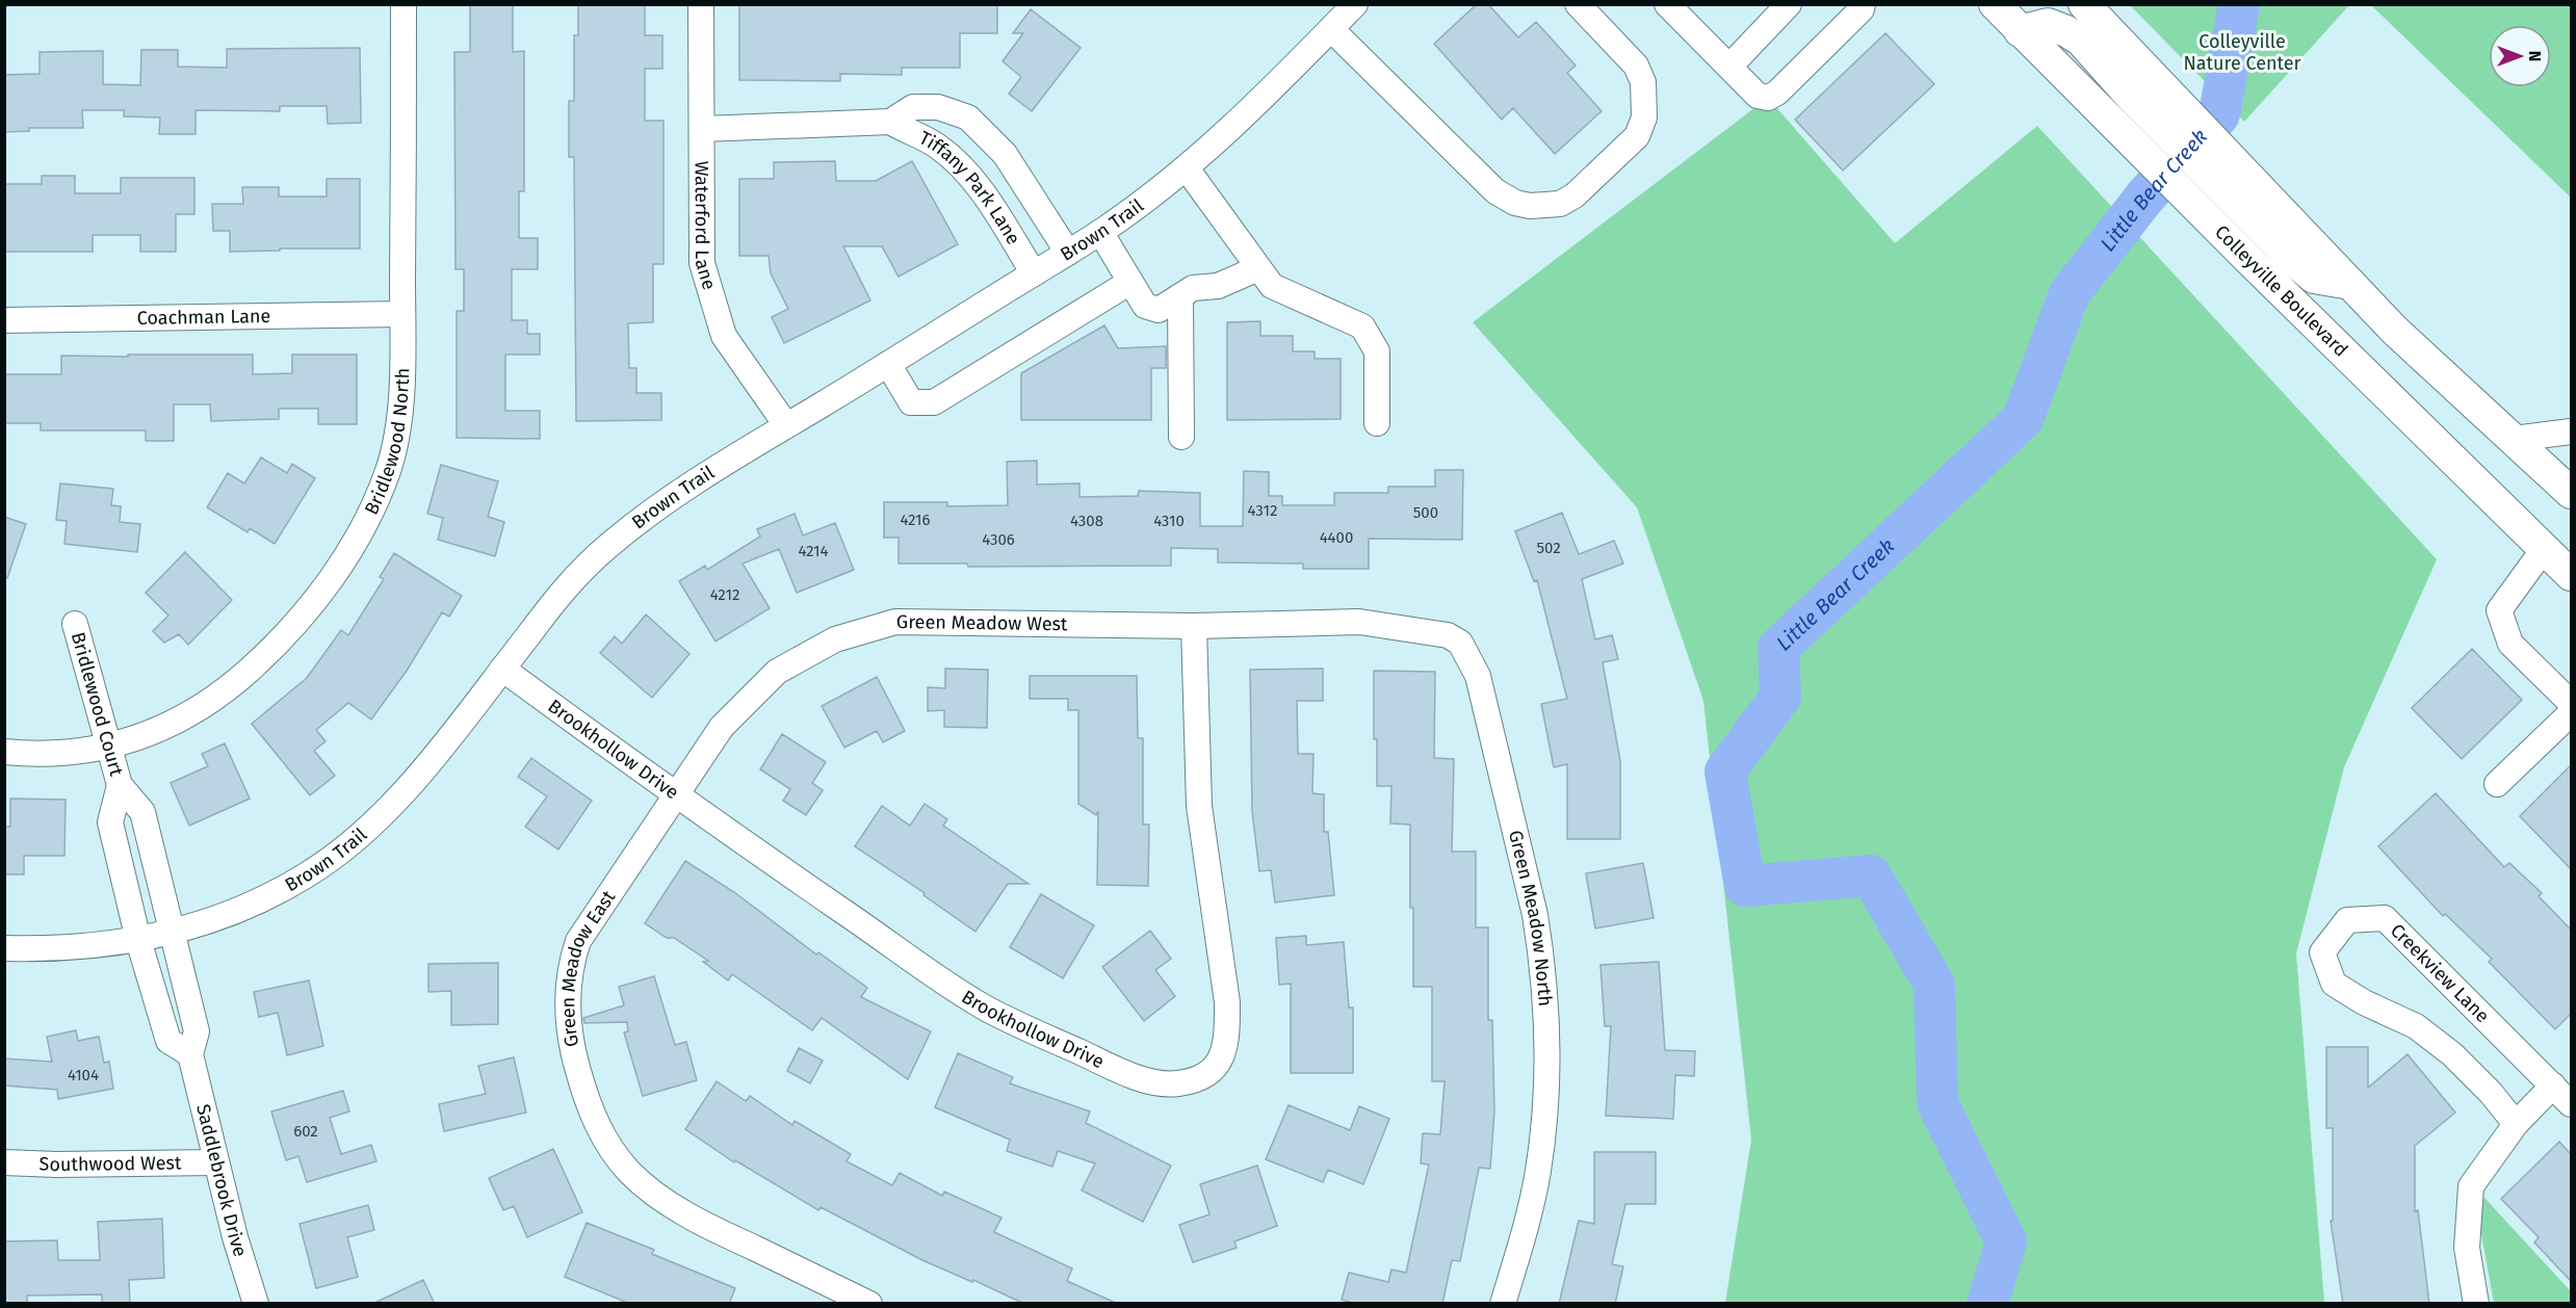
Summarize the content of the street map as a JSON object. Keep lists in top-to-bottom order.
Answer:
{
  "streets": {
    "main road": ["Colleyville Boulevard"],
    "street": [
      "Tiffany Park Lane",
      "Waterford Lane",
      "Brown Trail",
      "Coachman Lane",
      "Bridlewood North",
      "Green Meadow West",
      "Bridlewood Court",
      "Brookhollow Drive",
      "Green Meadow North",
      "Green Meadow East",
      "Creekview Lane",
      "Southwood West",
      "Saddlebrook Drive"
    ]
  },
  "crossings": [
    ["Tiffany Park Lane", "Waterford Lane"],
    ["Tiffany Park Lane", "Brown Trail"],
    ["Waterford Lane", "Brown Trail"],
    ["Brown Trail", "Bridlewood Court"],
    ["Brown Trail", "Brookhollow Drive"],
    ["Brown Trail", "Saddlebrook Drive"],
    ["Coachman Lane", "Bridlewood North"],
    ["Bridlewood North", "Bridlewood Court"],
    ["Green Meadow West", "Brookhollow Drive"],
    ["Green Meadow West", "Green Meadow North"],
    ["Green Meadow West", "Green Meadow East"],
    ["Bridlewood Court", "Saddlebrook Drive"],
    ["Brookhollow Drive", "Green Meadow East"],
    ["Southwood West", "Saddlebrook Drive"]
  ],
  "water": ["Little Bear Creek"],
  "parks": ["Colleyville Nature Center"],
  "house_numbers": [
    "4312",
    "500",
    "4216",
    "4308",
    "4310",
    "4400",
    "4306",
    "502",
    "4214",
    "4212",
    "4104",
    "602"
  ],
  "north": "right"
}
